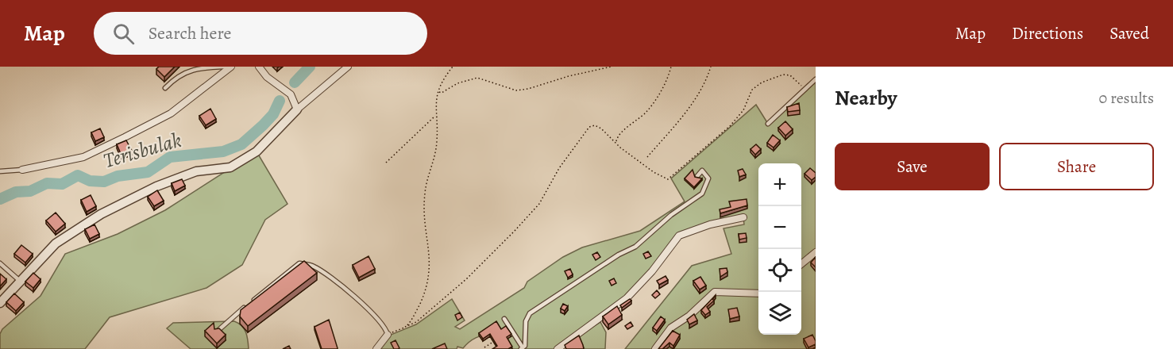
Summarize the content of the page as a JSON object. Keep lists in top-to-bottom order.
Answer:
{
  "water": ["Terisbulak"],
  "page": {
    "header": "Map",
    "search": "Search here",
    "nav": ["Map", "Directions", "Saved"],
    "heading": ["Nearby", "0 results"],
    "buttons": ["Save", "Share"],
    "map_buttons": ["+", "−"]
  }
}
